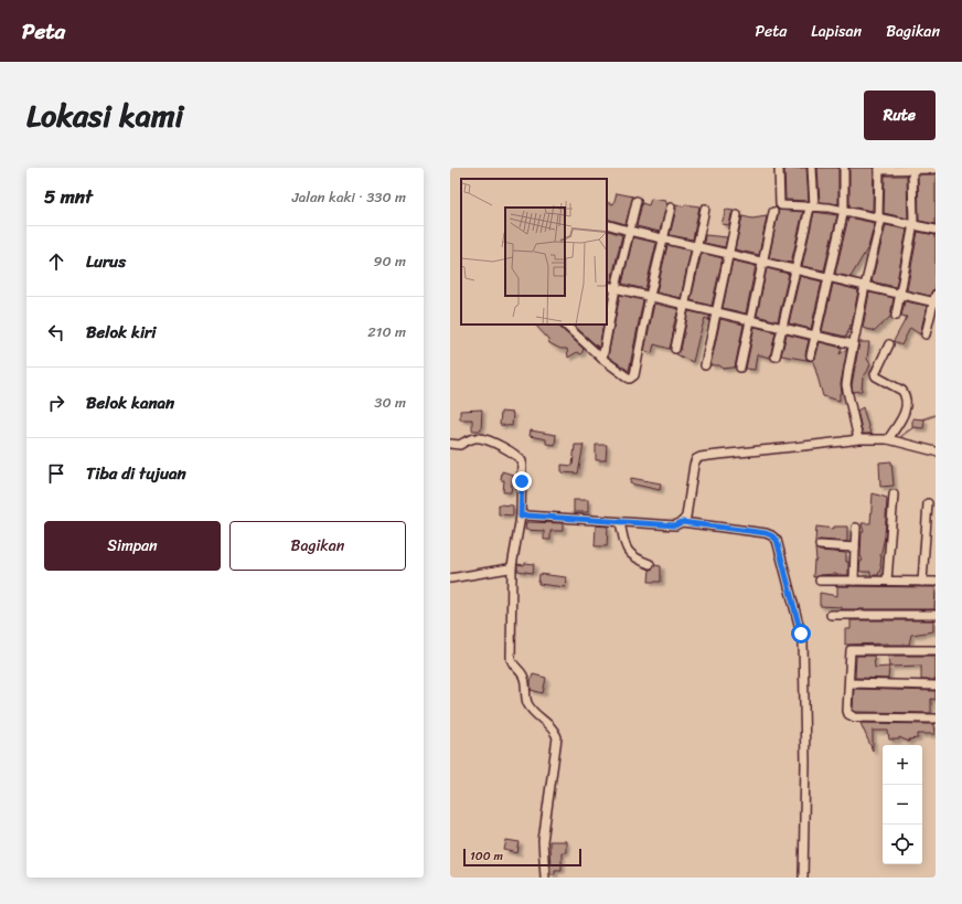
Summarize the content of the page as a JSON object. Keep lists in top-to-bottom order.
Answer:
{
  "scale_bar": "100 m",
  "page": {
    "header": "Peta",
    "nav": ["Peta", "Lapisan", "Bagikan"],
    "title": "Lokasi kami",
    "buttons": [
      "Rute",
      ["Simpan", "Bagikan"]
    ],
    "heading": ["5 mnt", "Jalan kaki · 330 m"],
    "list": [
      ["Lurus", "90 m"],
      ["Belok kiri", "210 m"],
      ["Belok kanan", "30 m"],
      "Tiba di tujuan"
    ],
    "map_buttons": ["+", "−"],
    "scale": "100 m"
  }
}
